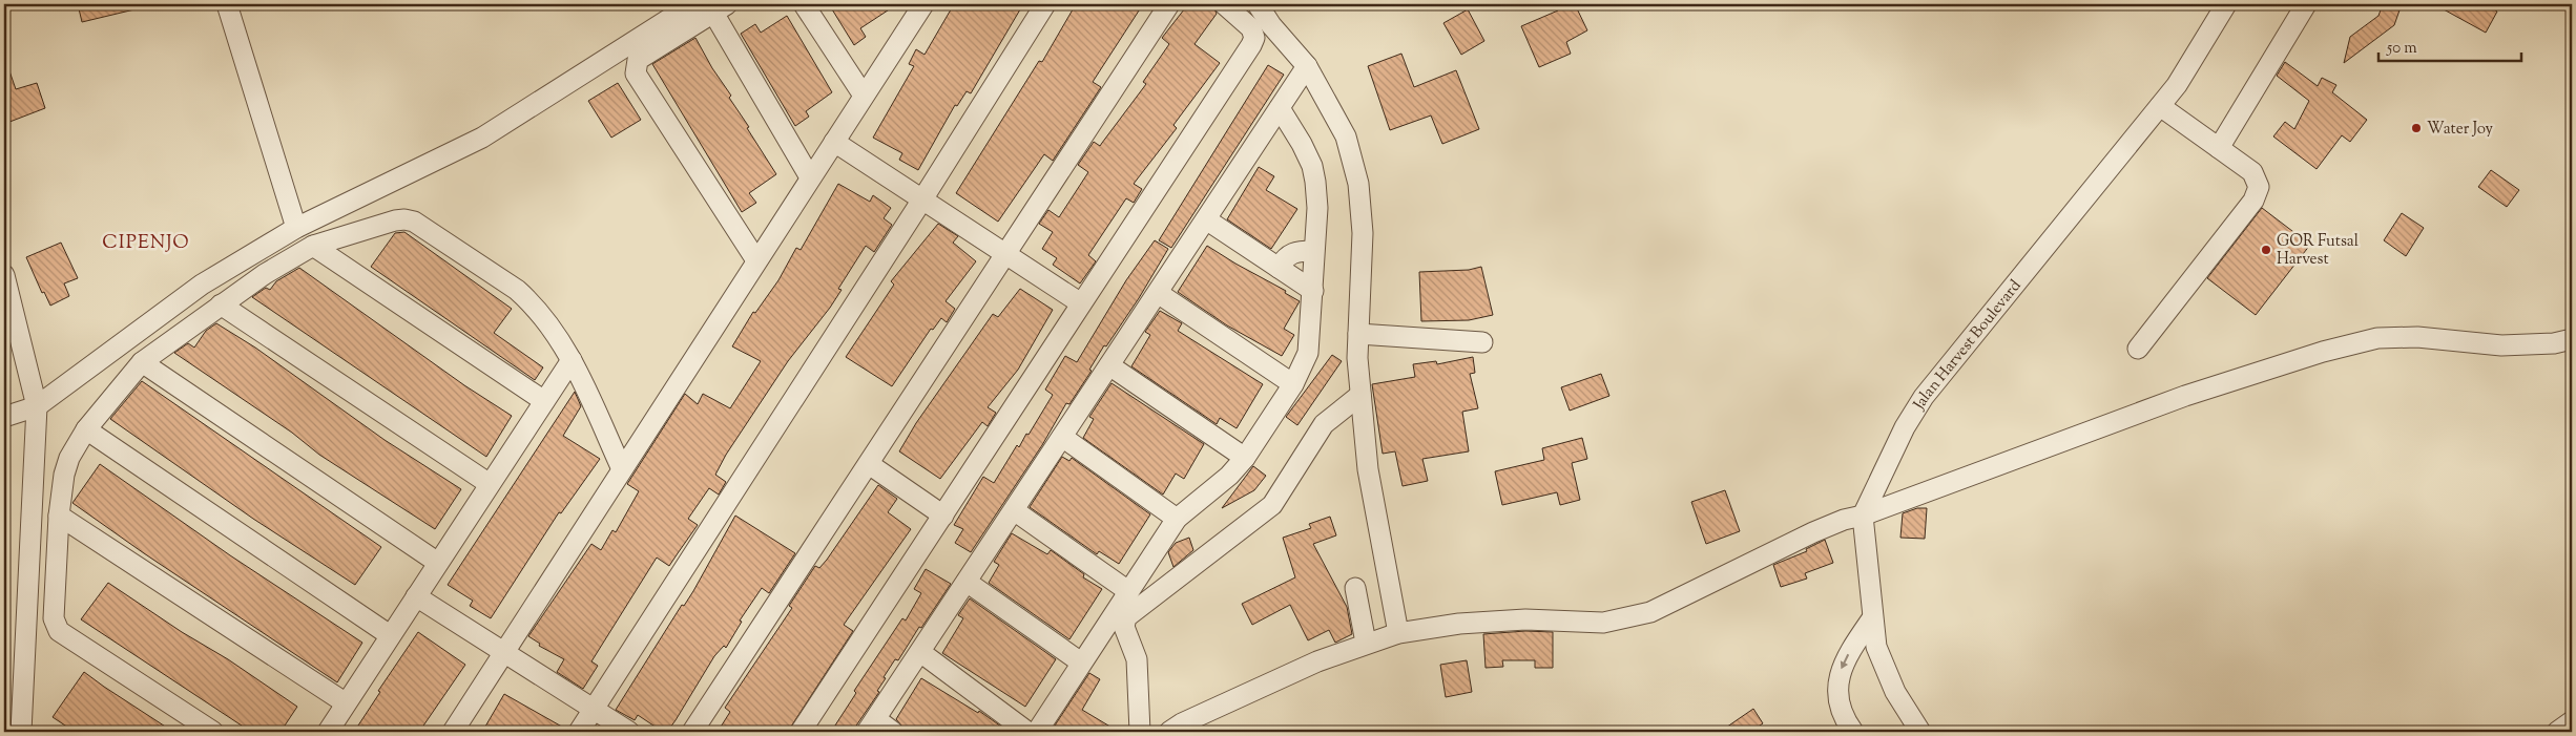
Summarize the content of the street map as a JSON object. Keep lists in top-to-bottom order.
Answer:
{
  "streets": {
    "street": ["Jalan Harvest Boulevard"]
  },
  "districts": ["CIPENJO"],
  "places": ["Water Joy", "GOR Futsal Harvest"],
  "scale_bar": "50 m"
}
